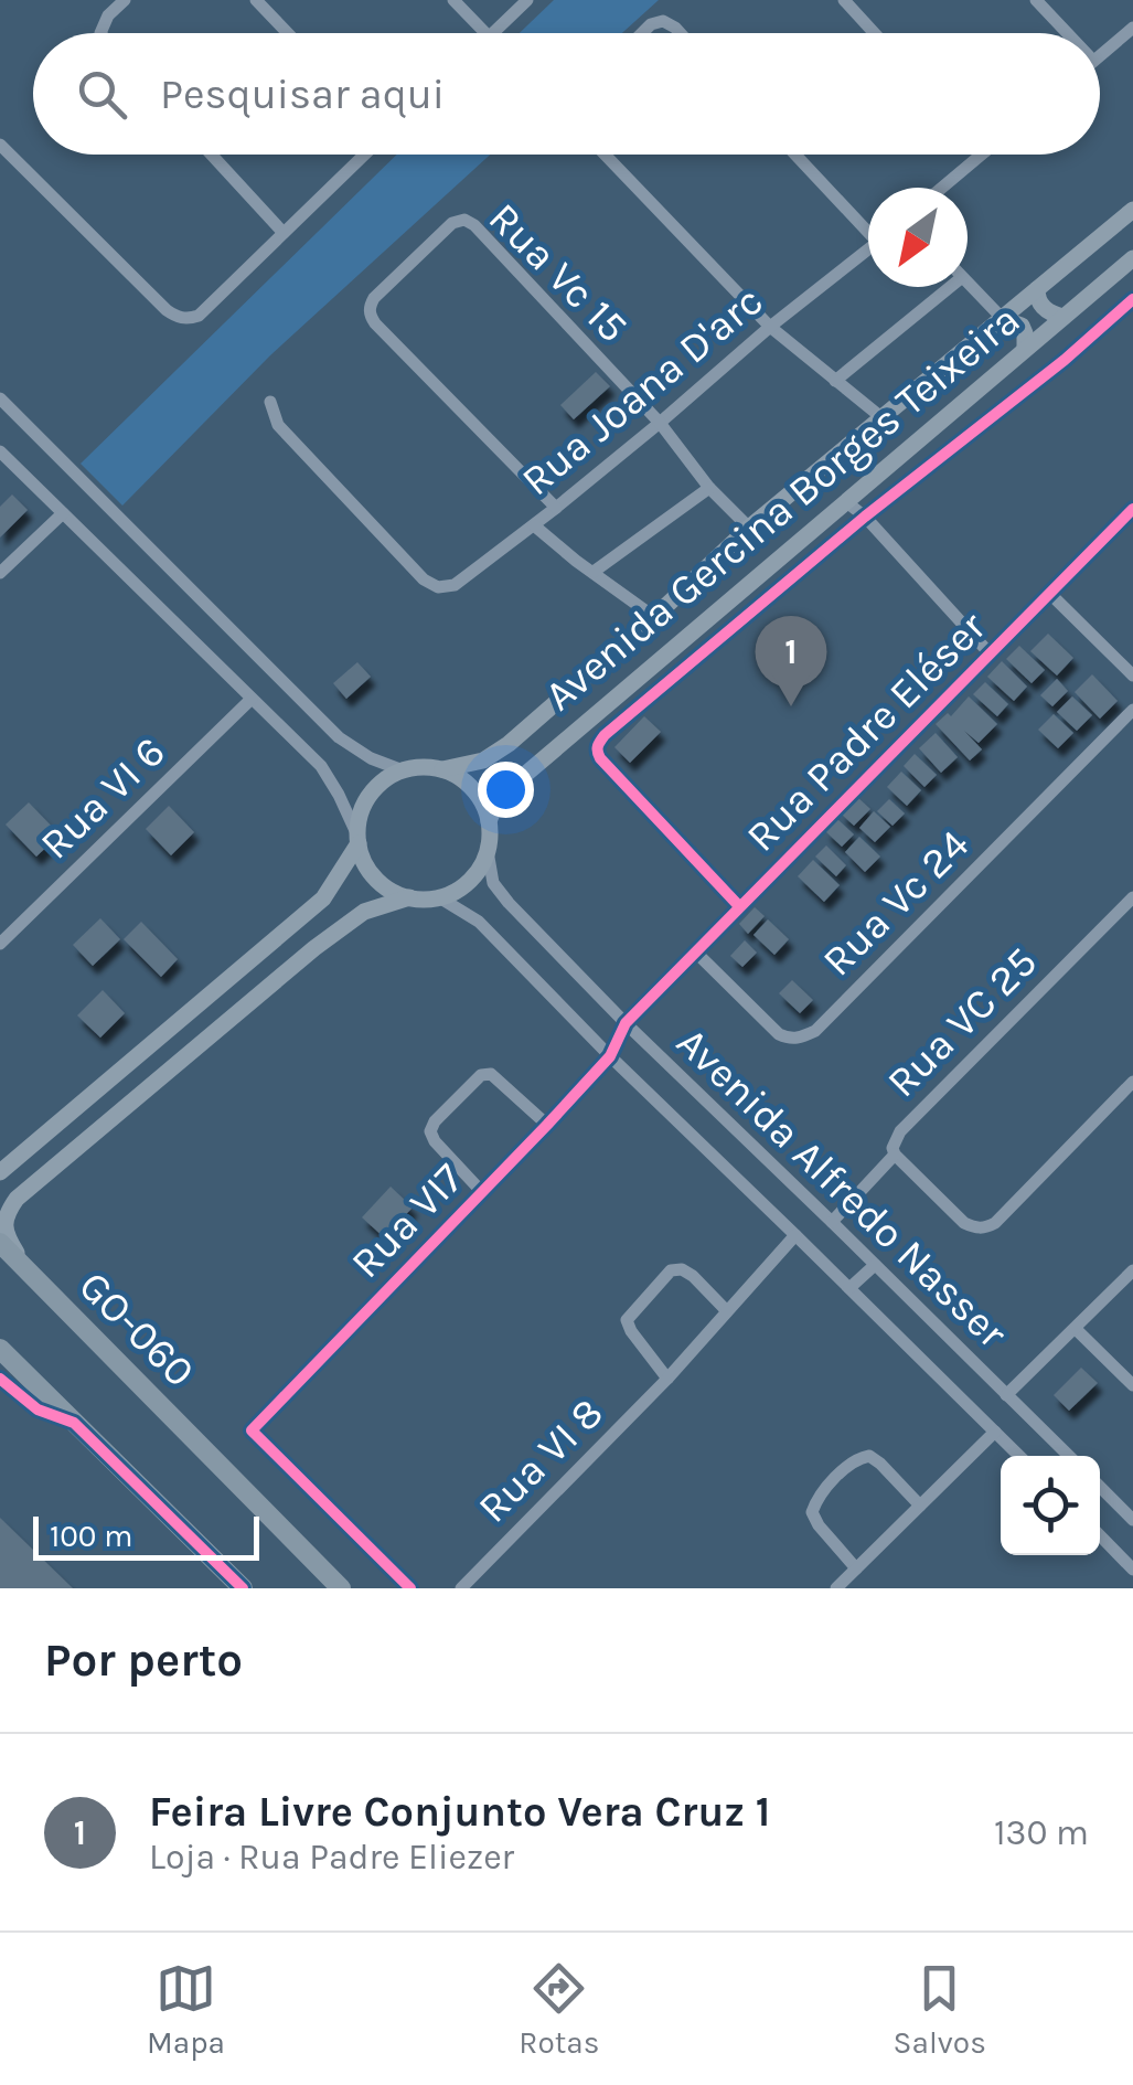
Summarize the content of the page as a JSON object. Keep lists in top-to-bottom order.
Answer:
{
  "streets": {
    "main road": ["Avenida Gercina Borges Teixeira", "GO-060"],
    "street": [
      "Rua Vc 15",
      "Rua Joana D'arc",
      "Rua Padre Eléser",
      "Rua VI 6",
      "Rua Vc 24",
      "Rua VC 25",
      "Avenida Alfredo Nasser",
      "Rua VI7",
      "Rua VI 8"
    ]
  },
  "crossings": [
    ["Rua Vc 15", "Rua Joana D'arc"],
    ["Avenida Gercina Borges Teixeira", "Avenida Alfredo Nasser"],
    ["Rua Padre Eléser", "Rua Vc 24"],
    ["Rua Padre Eléser", "Avenida Alfredo Nasser"],
    ["Rua Padre Eléser", "Rua VI7"],
    ["Avenida Alfredo Nasser", "Rua VI7"],
    ["Avenida Alfredo Nasser", "Rua VI 8"]
  ],
  "scale_bar": "100 m",
  "north": "bottom left",
  "page": {
    "search": "Pesquisar aqui",
    "pins": "1",
    "scale": "100 m",
    "heading": "Por perto",
    "list": [
      {
        "mark": "1",
        "name": "Feira Livre Conjunto Vera Cruz 1",
        "note": "Loja · Rua Padre Eliezer",
        "value": "130 m"
      }
    ],
    "nav": ["Mapa", "Rotas", "Salvos"]
  }
}
